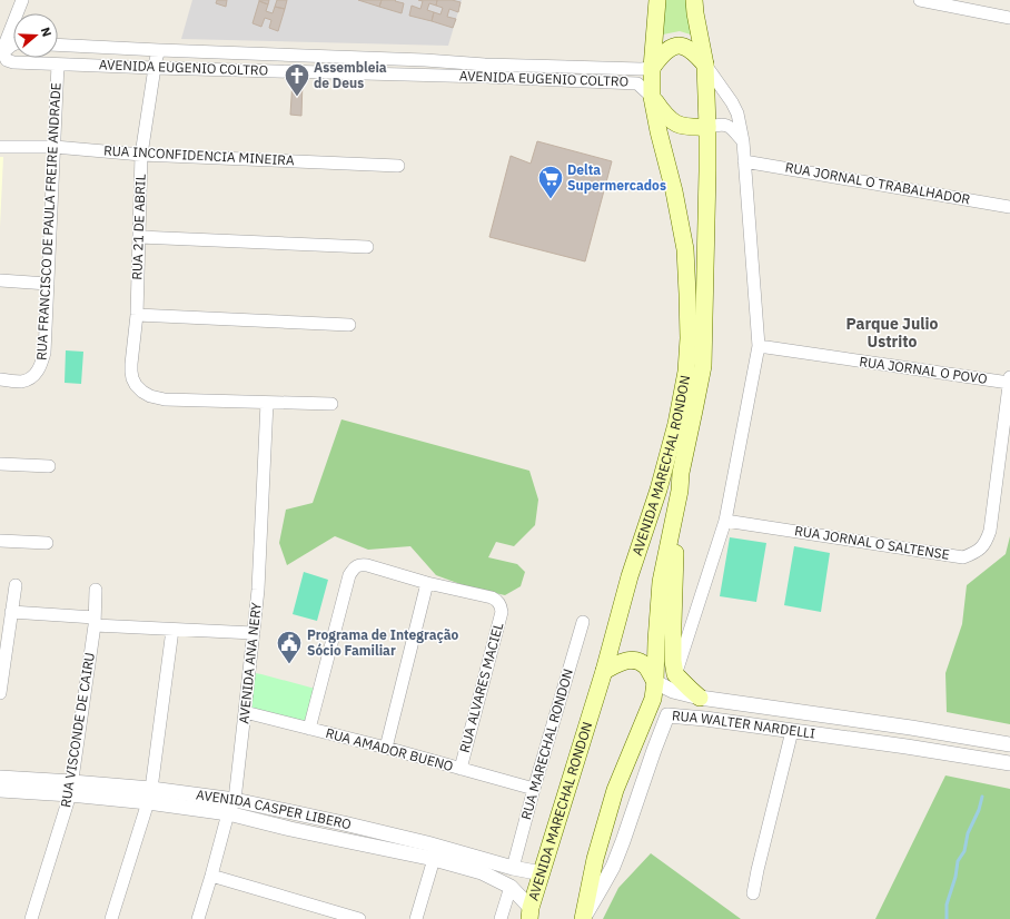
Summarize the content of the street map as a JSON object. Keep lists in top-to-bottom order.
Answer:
{
  "streets": {
    "main road": ["AVENIDA MARECHAL RONDON"],
    "street": [
      "AVENIDA EUGENIO COLTRO",
      "RUA INCONFIDENCIA MINEIRA",
      "RUA JORNAL O TRABALHADOR",
      "RUA FRANCISCO DE PAULA FREIRE ANDRADE",
      "RUA 21 DE ABRIL",
      "RUA JORNAL O POVO",
      "RUA JORNAL O SALTENSE",
      "AVENIDA ANA NERY",
      "RUA ALVARES MACIEL",
      "RUA WALTER NARDELLI",
      "RUA VISCONDE DE CAIRU",
      "RUA MARECHAL RONDON",
      "RUA AMADOR BUENO",
      "AVENIDA CASPER LIBERO"
    ]
  },
  "crossings": [
    ["AVENIDA EUGENIO COLTRO", "RUA FRANCISCO DE PAULA FREIRE ANDRADE"],
    ["AVENIDA EUGENIO COLTRO", "RUA 21 DE ABRIL"],
    ["AVENIDA EUGENIO COLTRO", "AVENIDA MARECHAL RONDON"],
    ["RUA INCONFIDENCIA MINEIRA", "RUA FRANCISCO DE PAULA FREIRE ANDRADE"],
    ["RUA INCONFIDENCIA MINEIRA", "RUA 21 DE ABRIL"],
    ["RUA 21 DE ABRIL", "AVENIDA ANA NERY"],
    ["RUA JORNAL O POVO", "RUA JORNAL O SALTENSE"],
    ["AVENIDA MARECHAL RONDON", "RUA WALTER NARDELLI"],
    ["AVENIDA MARECHAL RONDON", "AVENIDA CASPER LIBERO"],
    ["AVENIDA ANA NERY", "RUA AMADOR BUENO"],
    ["AVENIDA ANA NERY", "AVENIDA CASPER LIBERO"],
    ["RUA ALVARES MACIEL", "RUA AMADOR BUENO"],
    ["RUA VISCONDE DE CAIRU", "AVENIDA CASPER LIBERO"],
    ["RUA MARECHAL RONDON", "RUA AMADOR BUENO"],
    ["RUA MARECHAL RONDON", "AVENIDA CASPER LIBERO"]
  ],
  "districts": ["Parque Julio Ustrito"],
  "places": {
    "church": ["Assembleia de Deus"],
    "supermarket": ["Delta Supermercados"],
    "public building": ["Programa de Integração Sócio Familiar"]
  },
  "north": "right"
}
